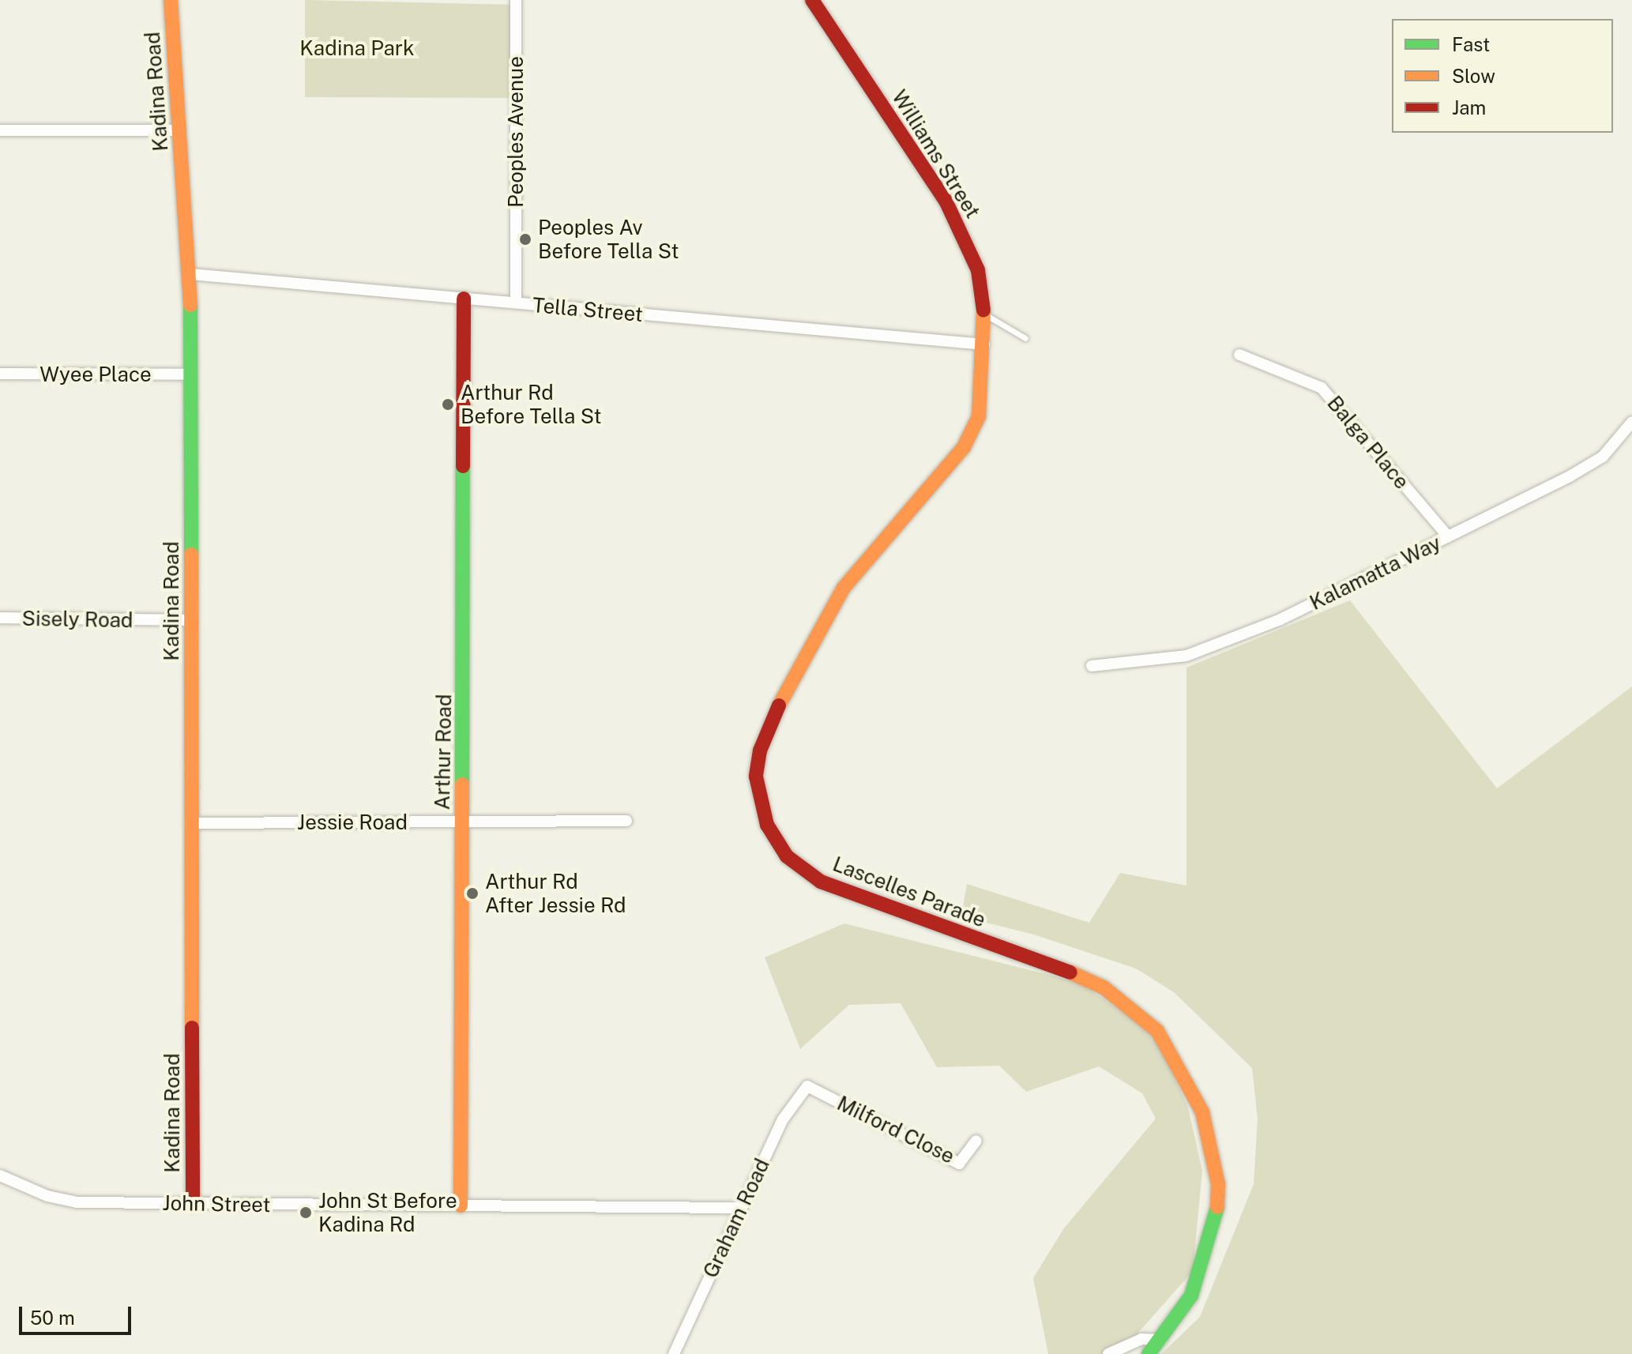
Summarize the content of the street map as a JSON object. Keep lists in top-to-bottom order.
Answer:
{
  "streets": {
    "street": [
      "Kadina Road",
      "Peoples Avenue",
      "Williams Street",
      "Tella Street",
      "Wyee Place",
      "Balga Place",
      "Kalamatta Way",
      "Sisely Road",
      "Arthur Road",
      "Jessie Road",
      "Lascelles Parade",
      "Milford Close",
      "John Street",
      "Graham Road"
    ]
  },
  "crossings": [
    ["Kadina Road", "Tella Street"],
    ["Kadina Road", "Wyee Place"],
    ["Kadina Road", "Sisely Road"],
    ["Kadina Road", "Jessie Road"],
    ["Kadina Road", "John Street"],
    ["Peoples Avenue", "Tella Street"],
    ["Williams Street", "Tella Street"],
    ["Williams Street", "Lascelles Parade"],
    ["Tella Street", "Arthur Road"],
    ["Tella Street", "Lascelles Parade"],
    ["Balga Place", "Kalamatta Way"],
    ["Arthur Road", "Jessie Road"],
    ["Arthur Road", "John Street"],
    ["Milford Close", "Graham Road"],
    ["John Street", "Graham Road"]
  ],
  "parks": ["Kadina Park"],
  "places": [
    "Peoples Av Before Tella St",
    "Arthur Rd Before Tella St",
    "Arthur Rd After Jessie Rd",
    "John St Before Kadina Rd"
  ],
  "legend": ["Fast", "Slow", "Jam"],
  "scale_bar": "50 m"
}
